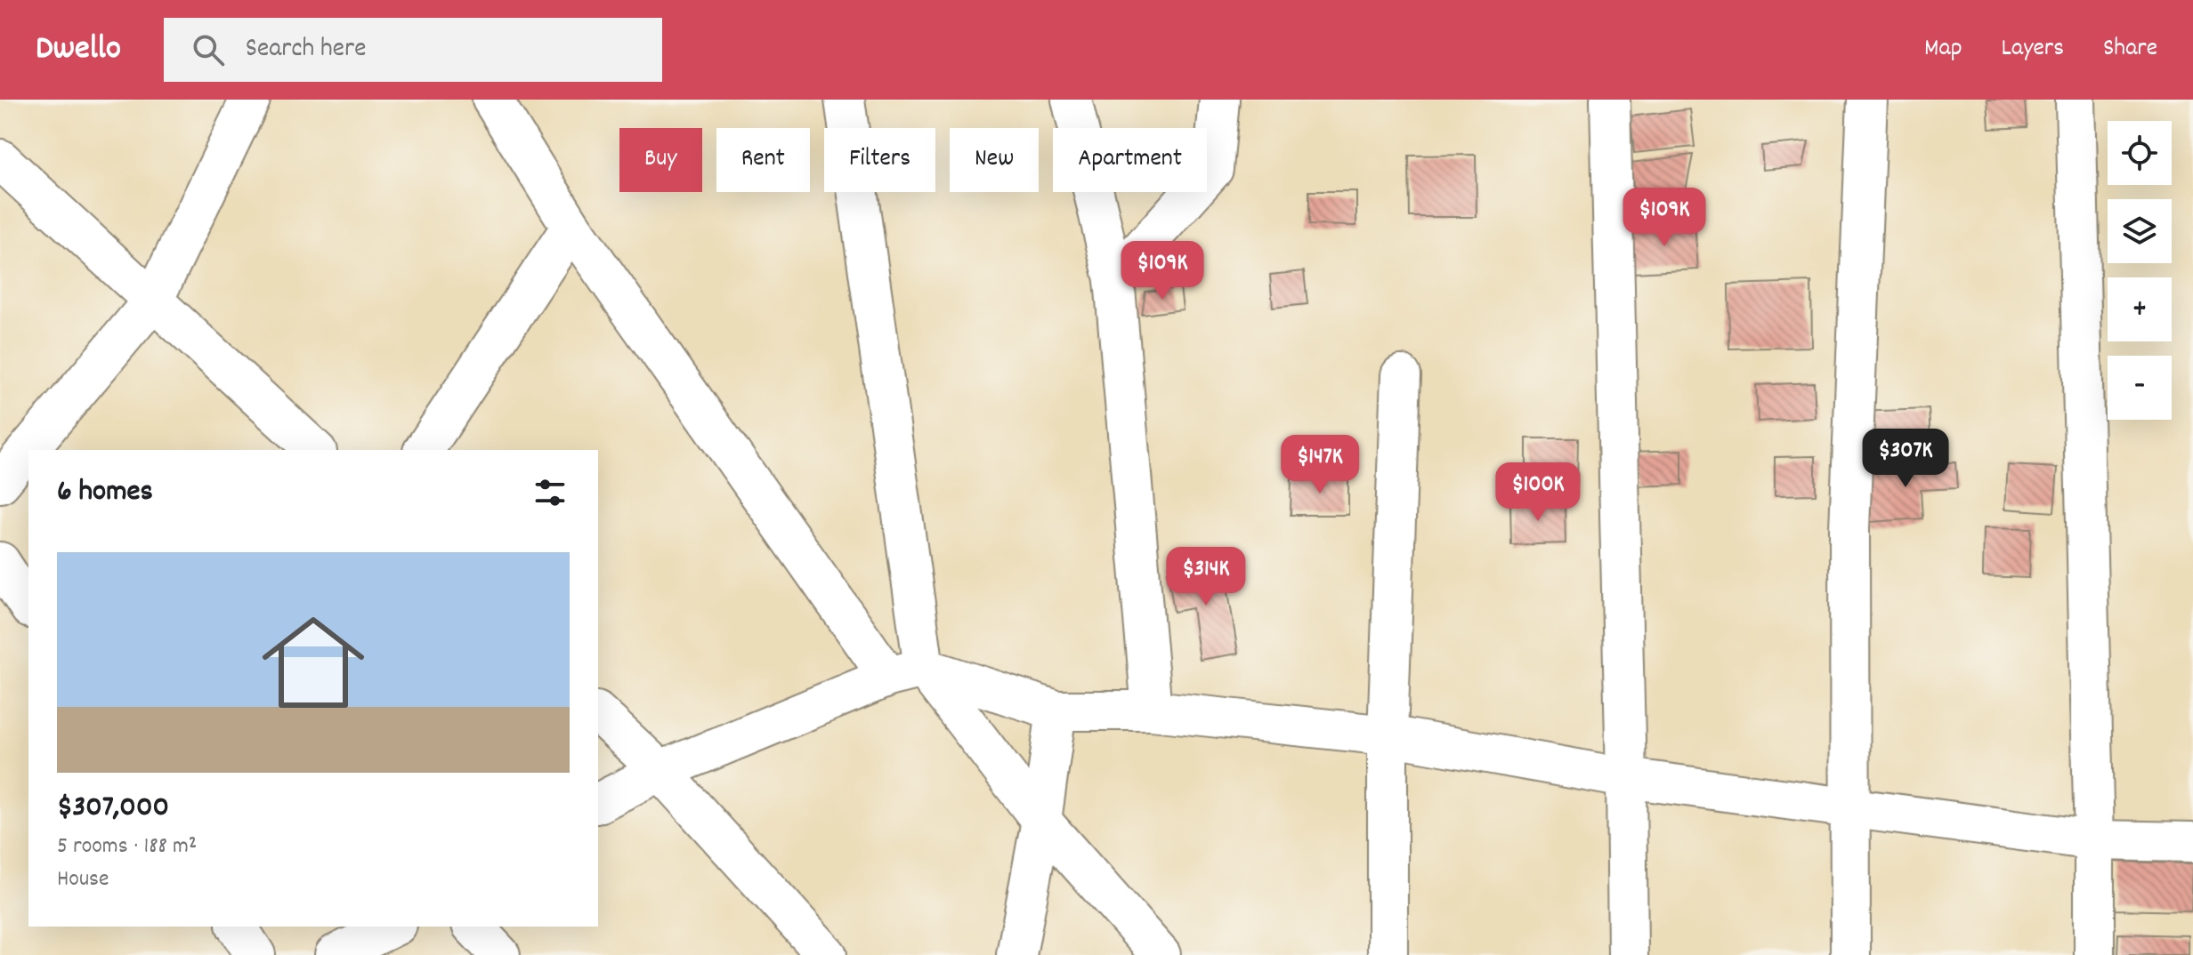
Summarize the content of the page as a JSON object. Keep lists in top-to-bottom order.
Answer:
{
  "page": {
    "header": "Dwello",
    "search": "Search here",
    "nav": ["Map", "Layers", "Share"],
    "map_buttons": ["+", "−"],
    "chip": [
      "Buy",
      "Rent",
      "Filters",
      "New",
      "Apartment"
    ],
    "price": [
      "$109K",
      "$109K",
      "$307K",
      "$147K",
      "$100K",
      "$314K"
    ],
    "heading": "6 homes",
    "list": [
      {
        "name": "$307,000",
        "note": "5 rooms · 188 m² · House"
      }
    ]
  }
}
